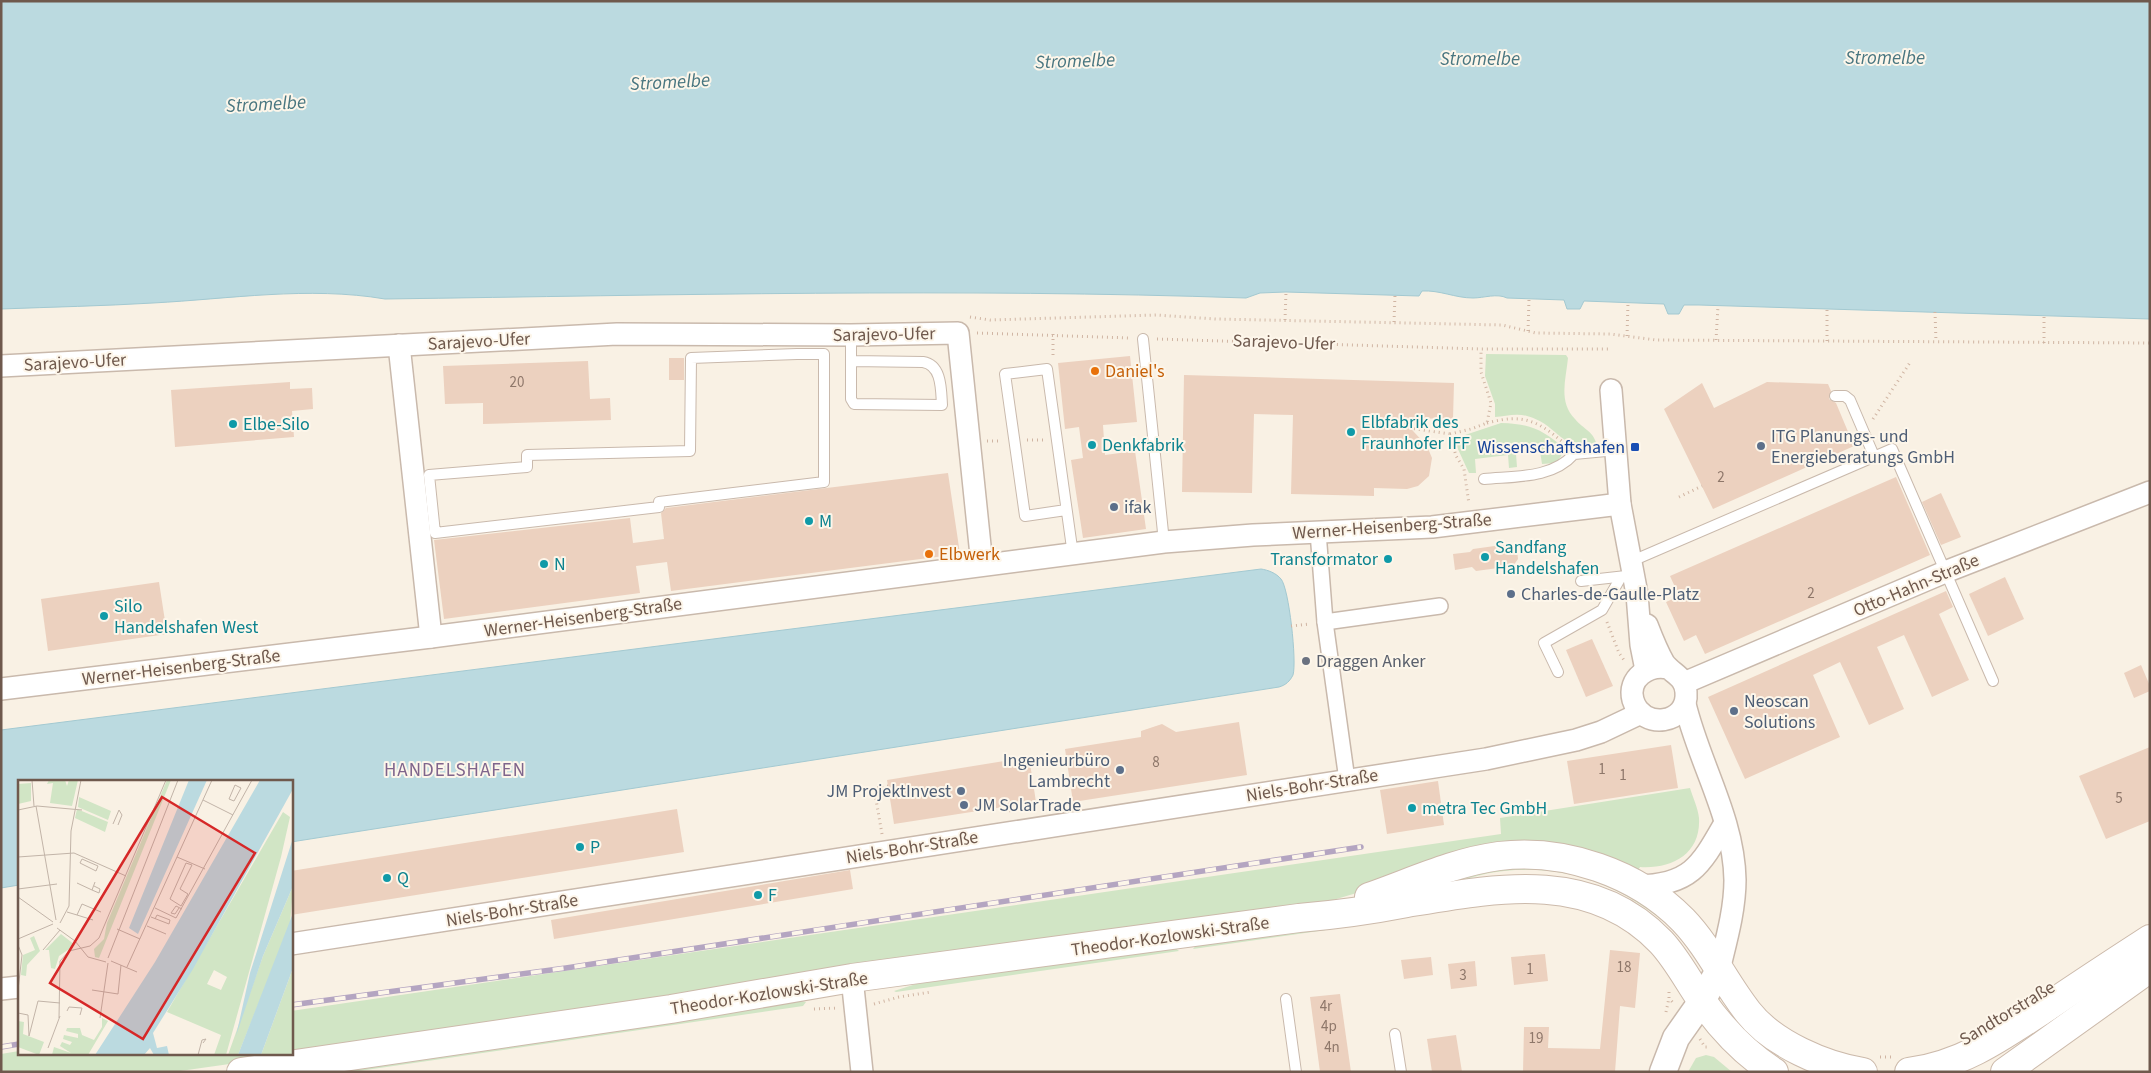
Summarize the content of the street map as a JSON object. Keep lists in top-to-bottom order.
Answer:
{
  "streets": {
    "main road": ["Theodor-Kozlowski-Straße", "Sandtorstraße"],
    "street": [
      "Sarajevo-Ufer",
      "Werner-Heisenberg-Straße",
      "Otto-Hahn-Straße",
      "Niels-Bohr-Straße"
    ]
  },
  "crossings": [
    ["Sarajevo-Ufer", "Werner-Heisenberg-Straße"],
    ["Otto-Hahn-Straße", "Niels-Bohr-Straße"]
  ],
  "districts": ["HANDELSHAFEN"],
  "water": ["Stromelbe"],
  "places": {
    "other": [
      "Daniel's",
      "Elbe-Silo",
      "Elbfabrik des Fraunhofer IFF",
      "Denkfabrik",
      "ITG Planungs- und Energieberatungs GmbH",
      "ifak",
      "M",
      "Elbwerk",
      "Sandfang Handelshafen",
      "Transformator",
      "N",
      "Charles-de-Gaulle-Platz",
      "Silo Handelshafen West",
      "Draggen Anker",
      "Neoscan Solutions",
      "Ingenieurbüro Lambrecht",
      "JM ProjektInvest",
      "JM SolarTrade",
      "metra Tec GmbH",
      "P",
      "Q",
      "F"
    ],
    "transit": ["Wissenschaftshafen"]
  },
  "house_numbers": [
    "20",
    "2",
    "2",
    "8",
    "1",
    "1",
    "5",
    "18",
    "1",
    "3",
    "4r",
    "4p",
    "19",
    "4n"
  ]
}
